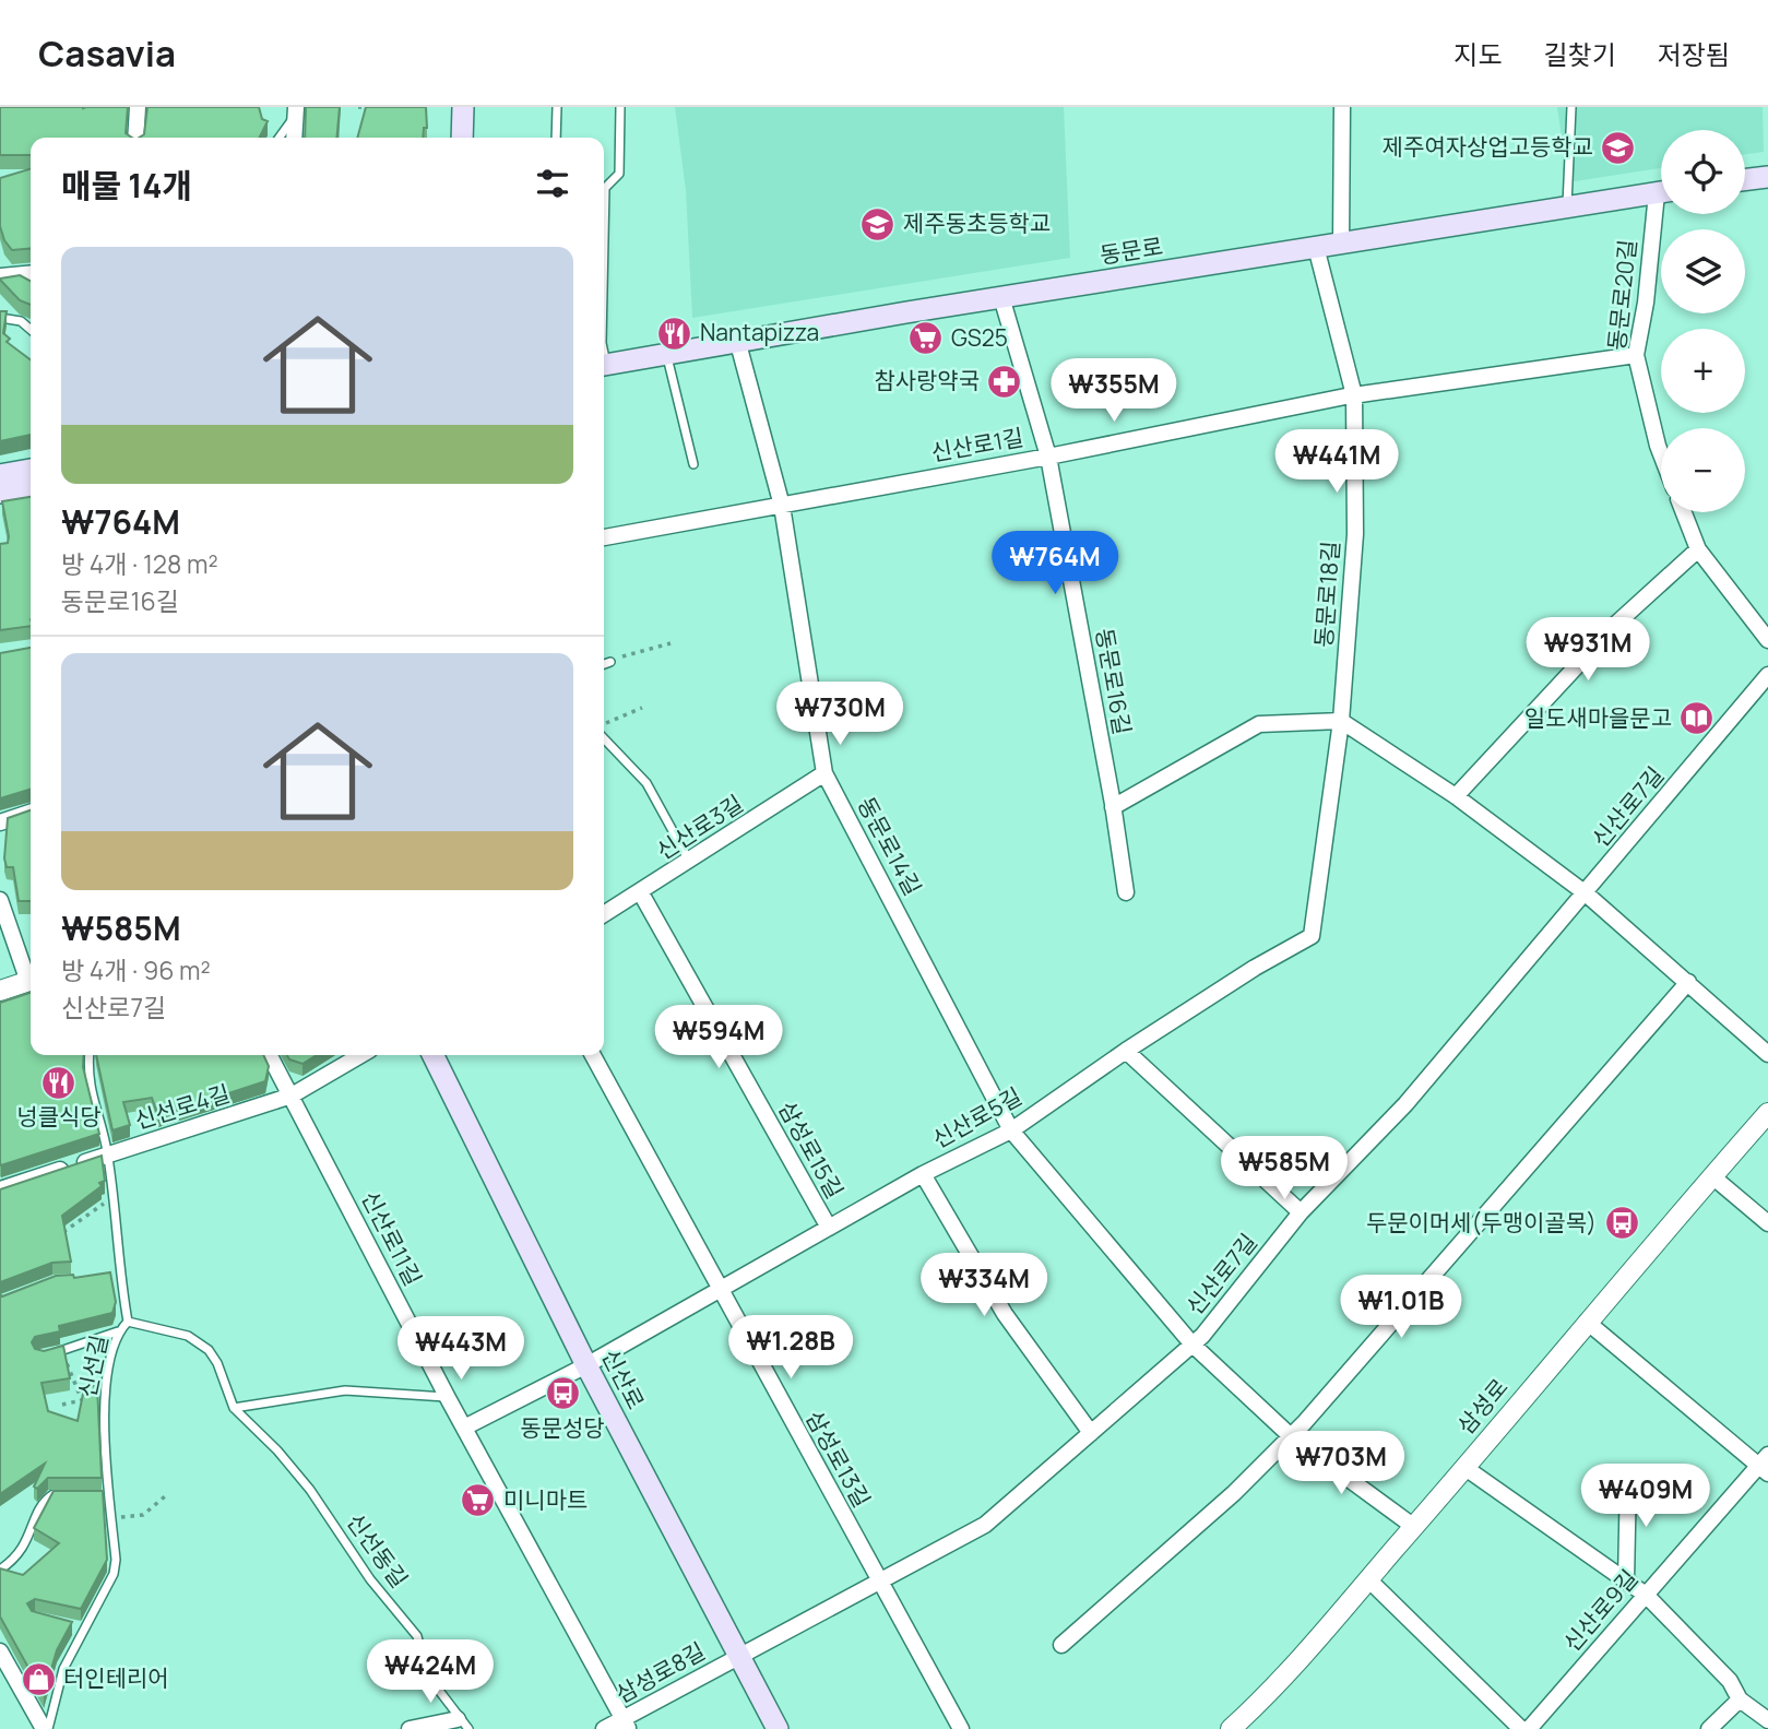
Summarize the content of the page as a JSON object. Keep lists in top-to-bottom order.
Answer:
{
  "streets": {
    "main road": ["동문로", "신산로"],
    "street": [
      "동문로20길",
      "신산로1길",
      "동문로18길",
      "동문로16길",
      "신산로7길",
      "신산로3길",
      "동문로14길",
      "신선로4길",
      "신산로5길",
      "삼성로15길",
      "신산로11길",
      "삼성로",
      "삼성로13길",
      "신산로9길",
      "삼성로8길"
    ],
    "lane": ["신선길", "신선동길"]
  },
  "crossings": [
    ["동문로", "동문로18길"],
    ["동문로", "동문로16길"],
    ["동문로", "동문로14길"],
    ["동문로20길", "신산로1길"],
    ["신산로1길", "동문로18길"],
    ["신산로1길", "동문로16길"],
    ["신산로1길", "동문로14길"],
    ["동문로18길", "신산로5길"],
    ["신산로7길", "동문로14길"],
    ["신산로7길", "신산로"],
    ["신산로7길", "삼성로13길"],
    ["신산로7길", "삼성로8길"],
    ["신산로3길", "동문로14길"],
    ["신산로3길", "삼성로15길"],
    ["동문로14길", "신산로5길"],
    ["동문로14길", "삼성로"],
    ["신선로4길", "신산로11길"],
    ["신선로4길", "신선길"],
    ["신산로5길", "삼성로15길"],
    ["신산로5길", "신산로11길"],
    ["신산로5길", "신산로"],
    ["신산로5길", "삼성로13길"],
    ["신산로11길", "삼성로8길"],
    ["신선길", "신선동길"],
    ["신산로", "삼성로8길"]
  ],
  "places": {
    "school or university": ["제주여자상업고등학교", "제주동초등학교"],
    "restaurant": ["Nantapizza", "넝클식당"],
    "supermarket": ["GS25", "미니마트"],
    "pharmacy": ["참사랑약국"],
    "library": ["일도새마을문고"],
    "bus stop": ["두문이머세(두맹이골목)", "동문성당"],
    "shop": ["터인테리어"]
  },
  "page": {
    "header": "Casavia",
    "nav": ["지도", "길찾기", "저장됨"],
    "map_buttons": ["+", "−"],
    "heading": "매물 14개",
    "list": [
      {
        "name": "₩764M",
        "note": "방 4개 · 128 m² · 동문로16길"
      },
      {
        "name": "₩585M",
        "note": "방 4개 · 96 m² · 신산로7길"
      }
    ],
    "price": [
      "₩355M",
      "₩441M",
      "₩764M",
      "₩931M",
      "₩730M",
      "₩594M",
      "₩585M",
      "₩334M",
      "₩1.01B",
      "₩1.28B",
      "₩443M",
      "₩703M",
      "₩409M",
      "₩424M"
    ]
  }
}
